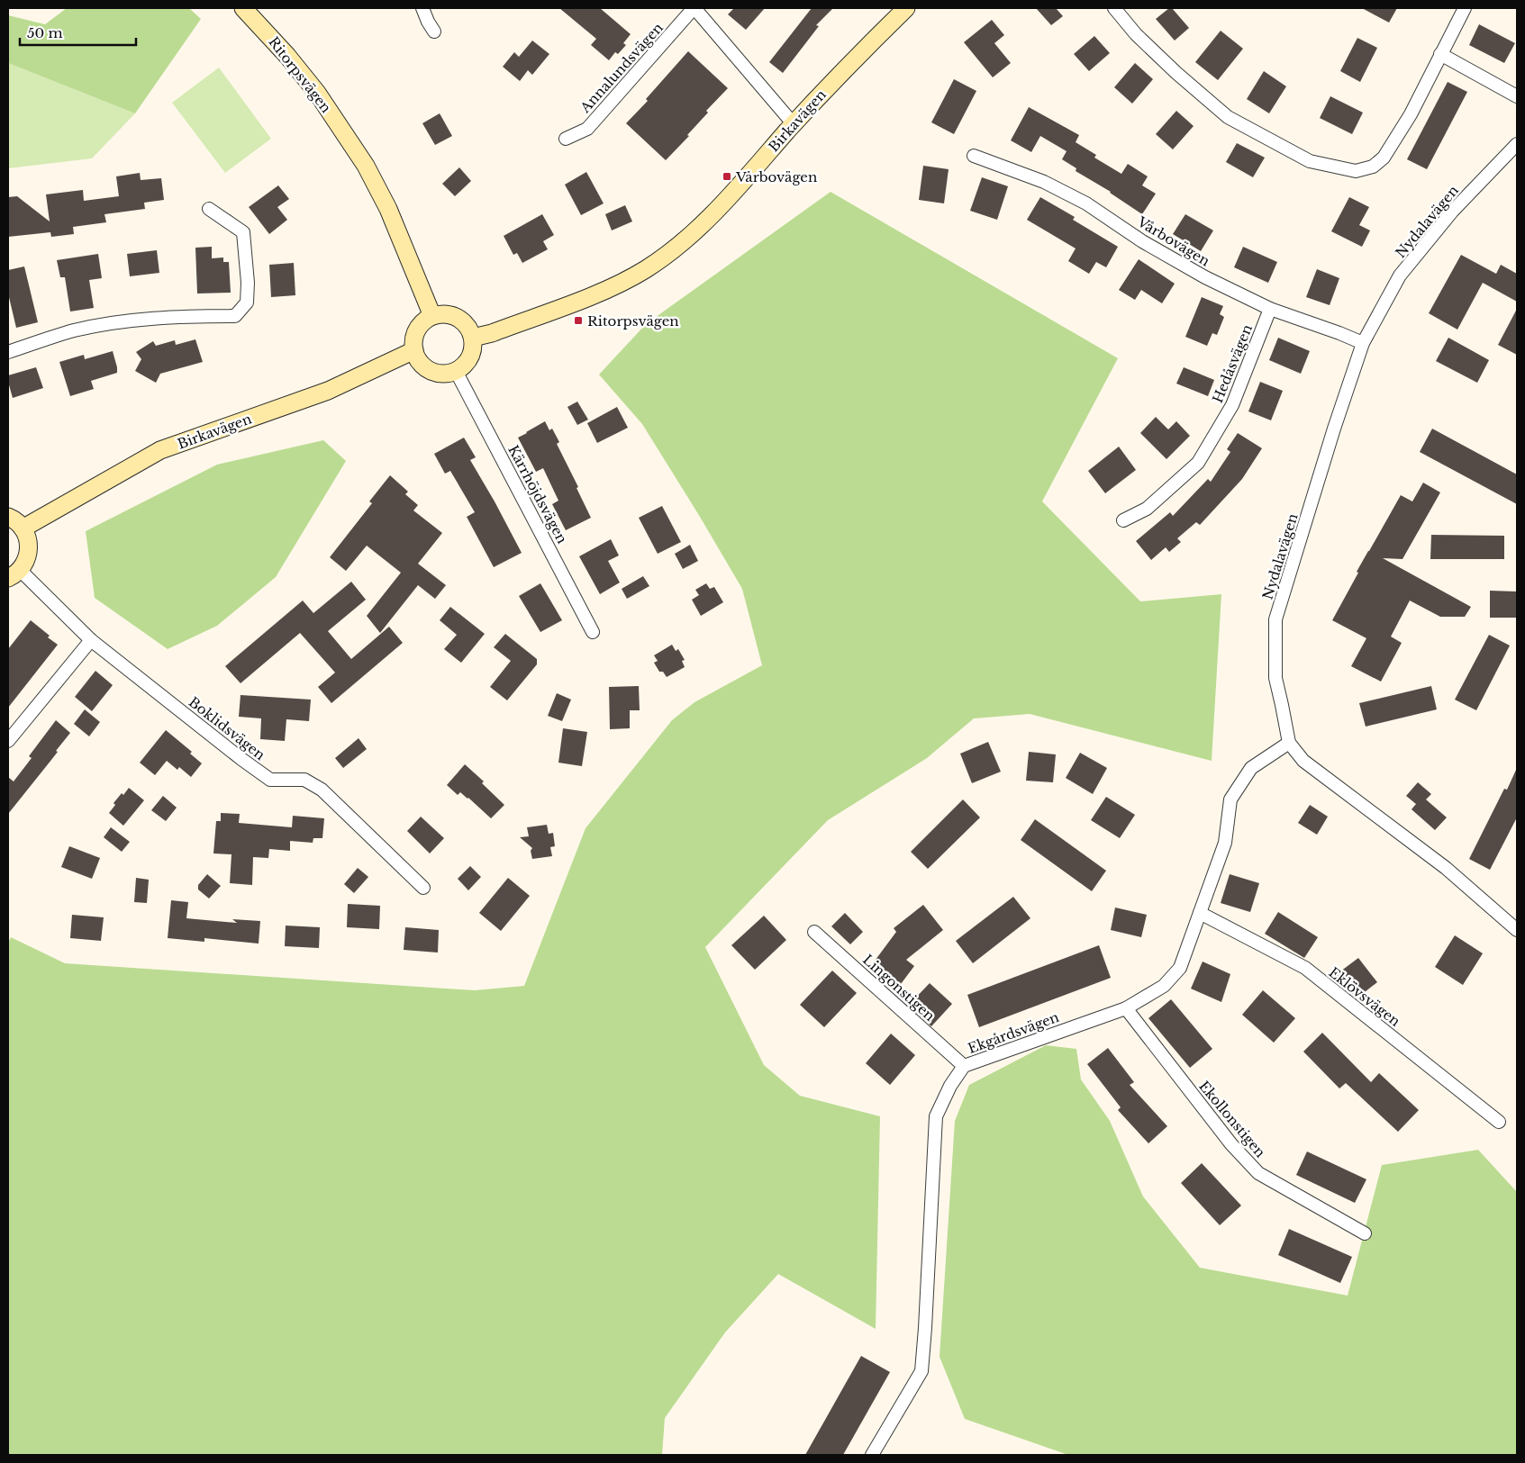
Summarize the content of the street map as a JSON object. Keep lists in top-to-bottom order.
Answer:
{
  "streets": {
    "street": [
      "Annalundsvägen",
      "Ritorpsvägen",
      "Birkavägen",
      "Nydalavägen",
      "Vårbovägen",
      "Hedåsvägen",
      "Kärrhöjdsvägen",
      "Boklidsvägen",
      "Lingonstigen",
      "Eklövsvägen",
      "Ekgårdsvägen",
      "Ekollonstigen"
    ]
  },
  "crossings": [
    ["Annalundsvägen", "Birkavägen"],
    ["Ritorpsvägen", "Birkavägen"],
    ["Ritorpsvägen", "Kärrhöjdsvägen"],
    ["Birkavägen", "Kärrhöjdsvägen"],
    ["Nydalavägen", "Vårbovägen"],
    ["Nydalavägen", "Ekgårdsvägen"],
    ["Vårbovägen", "Hedåsvägen"],
    ["Lingonstigen", "Ekgårdsvägen"],
    ["Eklövsvägen", "Ekgårdsvägen"],
    ["Ekgårdsvägen", "Ekollonstigen"]
  ],
  "places": {
    "transit": ["Vårbovägen", "Ritorpsvägen"]
  },
  "scale_bar": "50 m"
}
